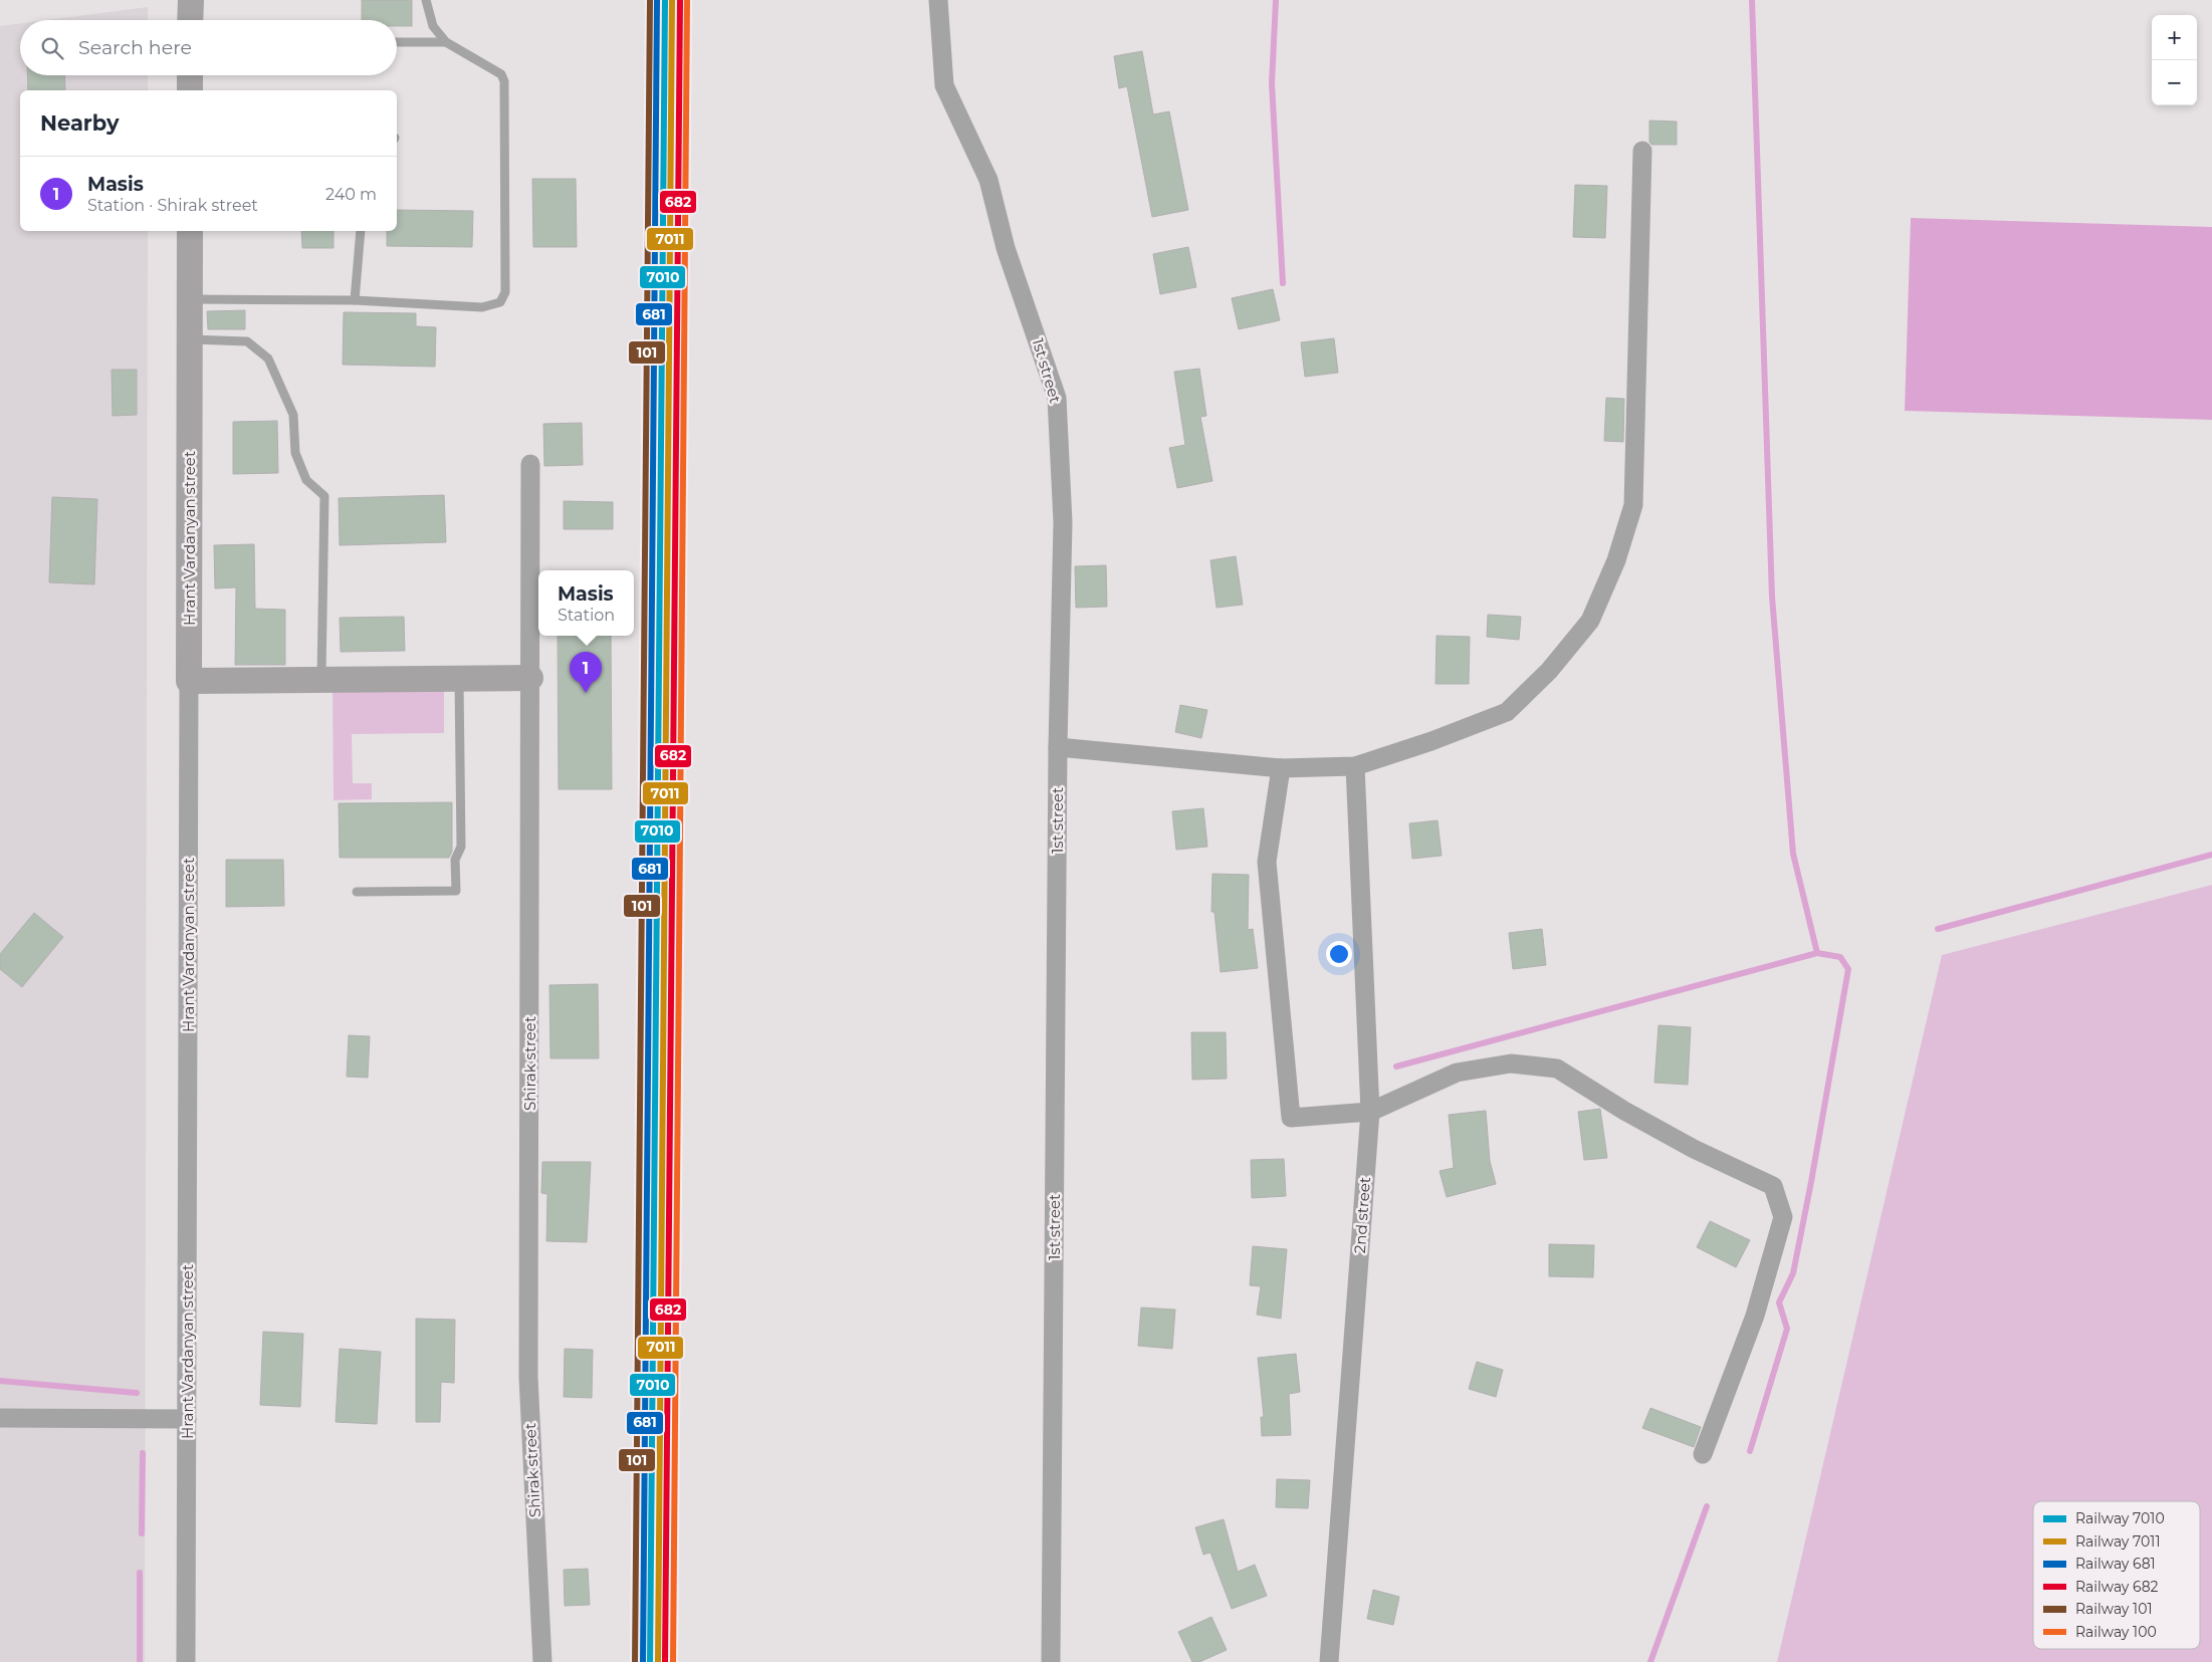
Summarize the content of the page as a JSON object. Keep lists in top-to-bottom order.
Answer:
{
  "streets": {
    "main road": ["Hrant Vardanyan street"],
    "street": ["1st street", "Shirak street", "2nd street"]
  },
  "lines": [
    "rail line 7010",
    "rail line 7011",
    "rail line 681",
    "rail line 682",
    "rail line 101",
    "rail line 100"
  ],
  "legend": [
    "Railway 7010",
    "Railway 7011",
    "Railway 681",
    "Railway 682",
    "Railway 101",
    "Railway 100"
  ],
  "page": {
    "map_buttons": ["+", "−"],
    "search": "Search here",
    "heading": "Nearby",
    "list": [
      {
        "mark": "1",
        "name": "Masis",
        "note": "Station · Shirak street",
        "value": "240 m"
      }
    ],
    "popup": ["Masis", "Station"],
    "pins": "1"
  }
}
